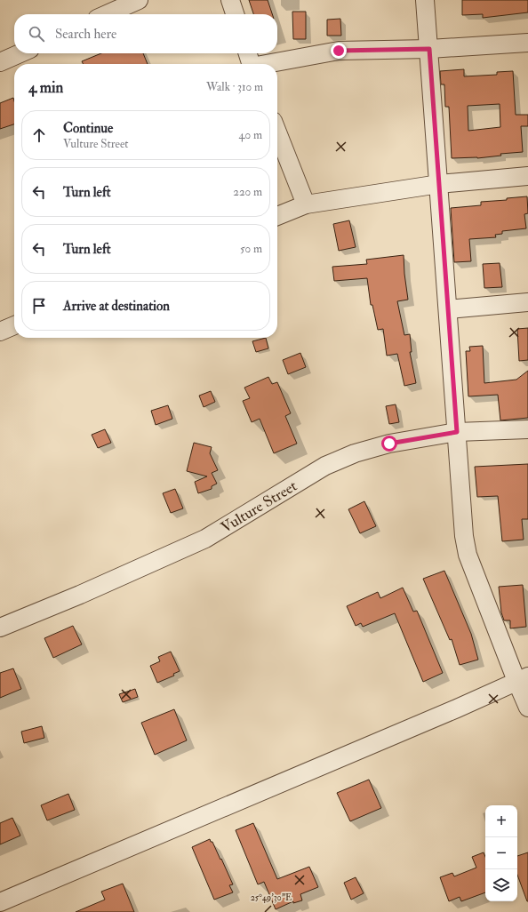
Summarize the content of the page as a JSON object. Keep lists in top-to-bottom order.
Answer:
{
  "streets": {
    "street": ["Vulture Street"]
  },
  "page": {
    "search": "Search here",
    "heading": ["4 min", "Walk · 310 m"],
    "list": [
      ["Continue", "Vulture Street", "40 m"],
      ["Turn left", "220 m"],
      ["Turn left", "50 m"],
      "Arrive at destination"
    ],
    "map_buttons": ["+", "−"]
  },
  "coordinates": ["25°49'30\"E"]
}
